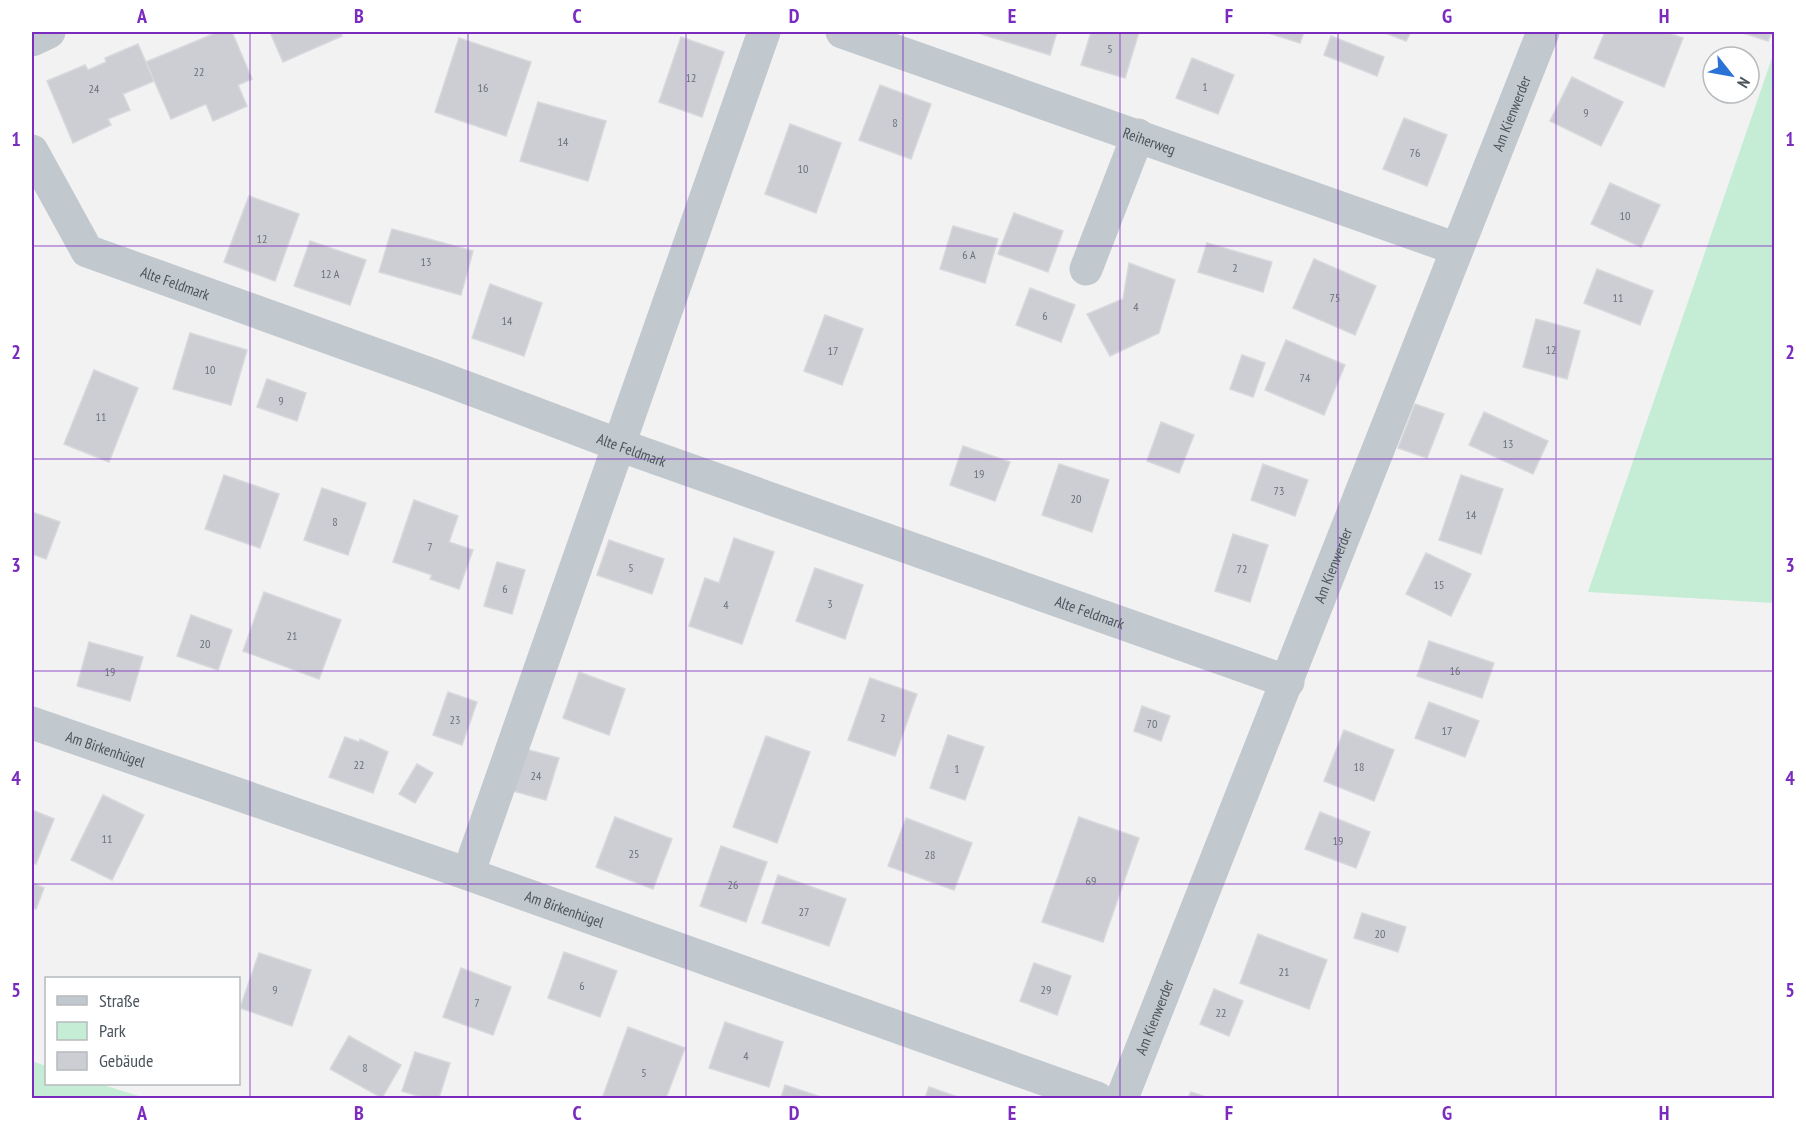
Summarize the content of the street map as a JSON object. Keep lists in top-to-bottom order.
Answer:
{
  "streets": {
    "street": [
      "Am Kienwerder",
      "Reiherweg",
      "Alte Feldmark",
      "Am Birkenhügel"
    ]
  },
  "crossings": [
    ["Am Kienwerder", "Reiherweg"],
    ["Am Kienwerder", "Alte Feldmark"]
  ],
  "house_numbers": [
    "5",
    "22",
    "12",
    "1",
    "16",
    "24",
    "9",
    "8",
    "14",
    "76",
    "10",
    "10",
    "12",
    "6 A",
    "13",
    "2",
    "12 A",
    "75",
    "11",
    "4",
    "6",
    "14",
    "12",
    "17",
    "10",
    "74",
    "9",
    "11",
    "13",
    "19",
    "73",
    "20",
    "14",
    "8",
    "7",
    "5",
    "72",
    "15",
    "6",
    "3",
    "4",
    "21",
    "20",
    "16",
    "19",
    "2",
    "23",
    "70",
    "17",
    "22",
    "18",
    "1",
    "24",
    "11",
    "19",
    "25",
    "28",
    "69",
    "26",
    "27",
    "20",
    "21",
    "6",
    "9",
    "29",
    "7",
    "22",
    "4",
    "8",
    "5"
  ],
  "legend": ["Straße", "Park", "Gebäude"],
  "north": "bottom right",
  "grid": {
    "columns": [
      "A",
      "B",
      "C",
      "D",
      "E",
      "F",
      "G",
      "H"
    ],
    "rows": [
      "1",
      "2",
      "3",
      "4",
      "5"
    ]
  }
}
